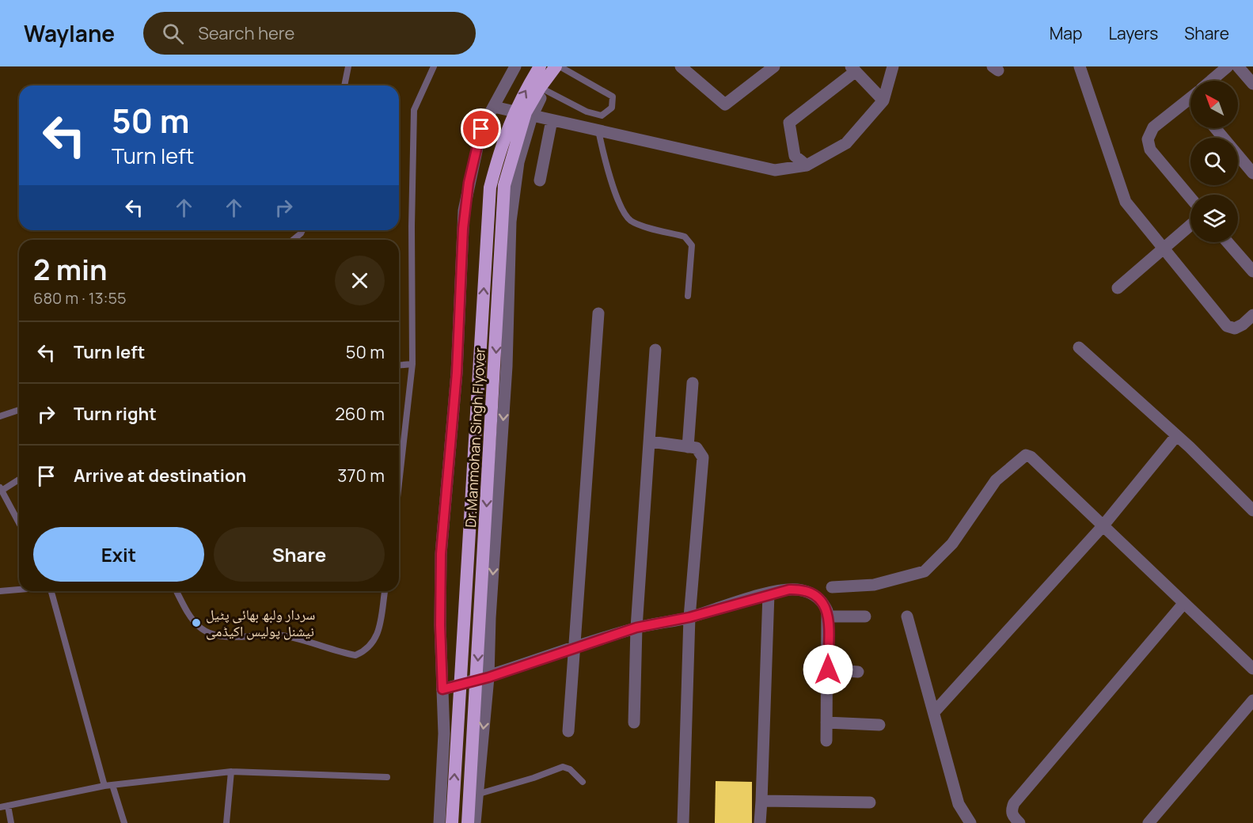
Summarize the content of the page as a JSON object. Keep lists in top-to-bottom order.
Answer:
{
  "streets": {
    "highway": ["Dr.Manmohan Singh Flyover"]
  },
  "places": ["سردار ولبھ بھائی پٹیل نیشنل پولیس اکیڈمی"],
  "north": "top left",
  "page": {
    "header": "Waylane",
    "search": "Search here",
    "nav": ["Map", "Layers", "Share"],
    "turn": ["50 m", "Turn left"],
    "heading": ["2 min", "680 m · 13:55"],
    "list": [
      {
        "name": "Turn left",
        "value": "50 m"
      },
      {
        "name": "Turn right",
        "value": "260 m"
      },
      {
        "name": "Arrive at destination",
        "value": "370 m"
      }
    ],
    "buttons": ["Exit", "Share"]
  }
}
